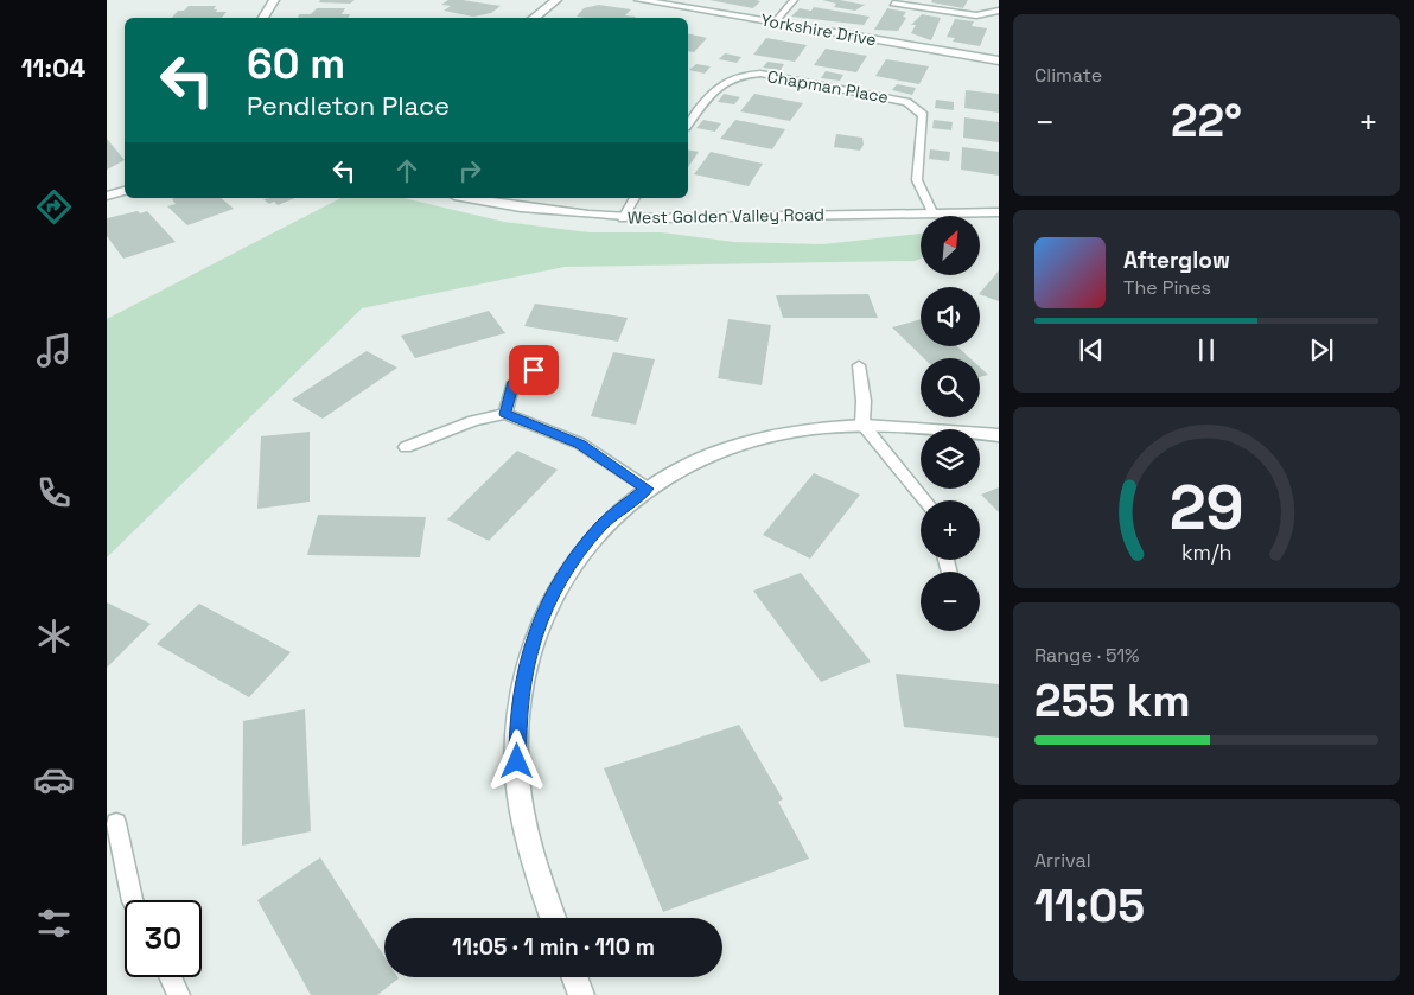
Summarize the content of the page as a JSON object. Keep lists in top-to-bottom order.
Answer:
{
  "streets": {
    "street": ["Yorkshire Drive", "West Golden Valley Road"],
    "lane": ["Chapman Place"]
  },
  "crossings": [
    ["Chapman Place", "West Golden Valley Road"]
  ],
  "north": "top right",
  "page": {
    "tabs": "11:04",
    "tile": [
      "Climate",
      ["Range · 51%", "255 km"],
      ["Arrival", "11:05"]
    ],
    "turn": ["60 m", "Pendleton Place"],
    "heat": ["−", "22°", "+"],
    "map_buttons": ["+", "−"],
    "song": ["Afterglow", "The Pines"],
    "limit": "30",
    "trip": "11:05 · 1 min · 110 m",
    "gauge": ["29", "km/h"]
  }
}
